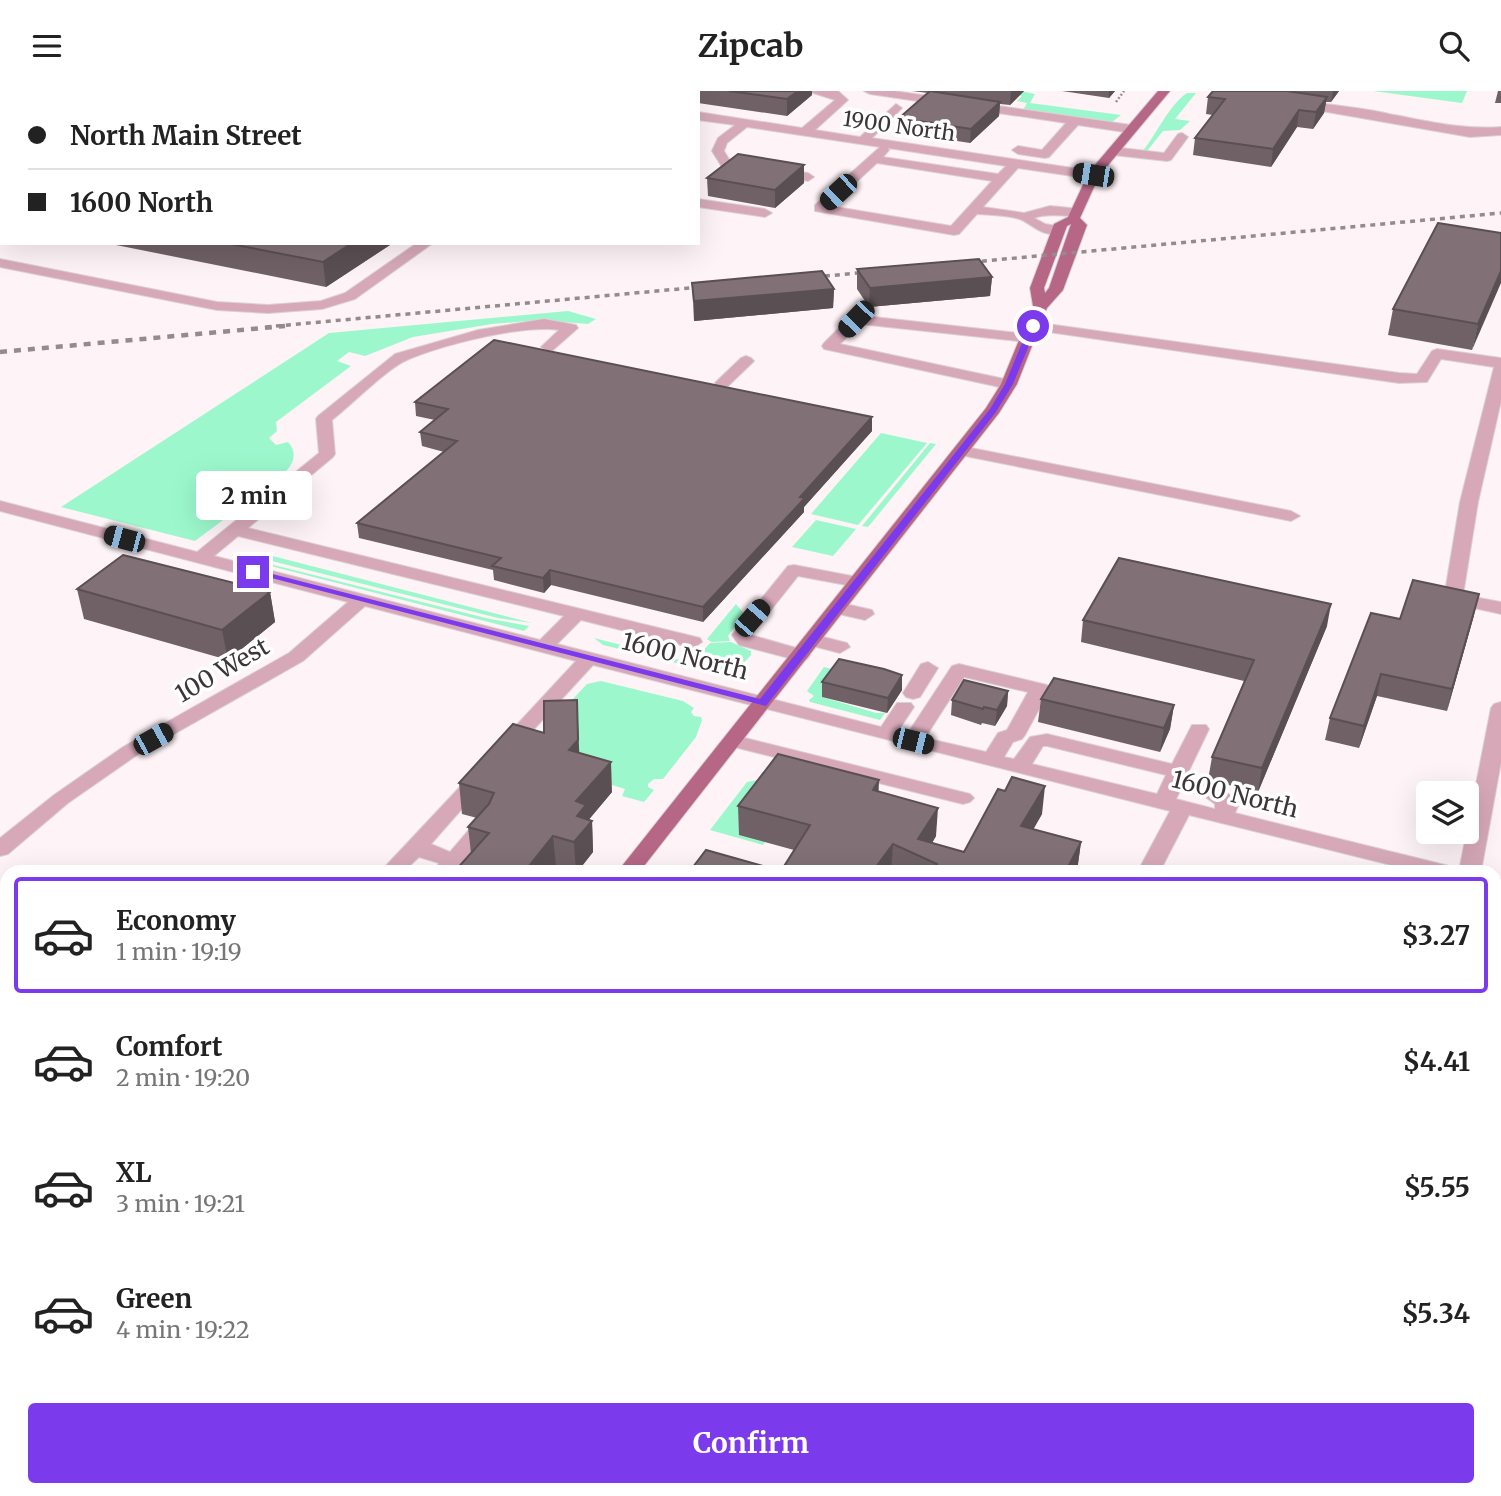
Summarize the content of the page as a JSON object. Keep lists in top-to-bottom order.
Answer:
{
  "streets": {
    "street": ["1900 North", "1600 North", "100 West"]
  },
  "crossings": [
    ["1600 North", "100 West"]
  ],
  "page": {
    "header": "Zipcab",
    "banner": ["North Main Street", "1600 North"],
    "bubble": "2 min",
    "list": [
      {
        "name": "Economy",
        "note": "1 min · 19:19",
        "value": "$3.27"
      },
      {
        "name": "Comfort",
        "note": "2 min · 19:20",
        "value": "$4.41"
      },
      {
        "name": "XL",
        "note": "3 min · 19:21",
        "value": "$5.55"
      },
      {
        "name": "Green",
        "note": "4 min · 19:22",
        "value": "$5.34"
      }
    ],
    "buttons": "Confirm"
  }
}
